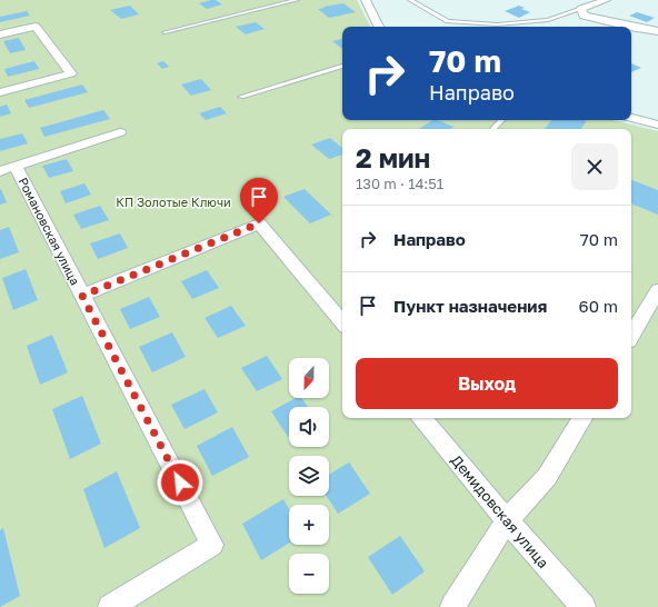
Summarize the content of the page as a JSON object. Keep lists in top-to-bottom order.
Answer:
{
  "streets": {
    "street": ["Романовская улица", "Демидовская улица"]
  },
  "parks": ["КП Золотые Ключи"],
  "north": "bottom",
  "page": {
    "turn": ["70 m", "Направо"],
    "heading": ["2 мин", "130 m · 14:51"],
    "list": [
      {
        "name": "Направо",
        "value": "70 m"
      },
      {
        "name": "Пункт назначения",
        "value": "60 m"
      }
    ],
    "buttons": "Выход",
    "map_buttons": ["+", "−"]
  }
}
